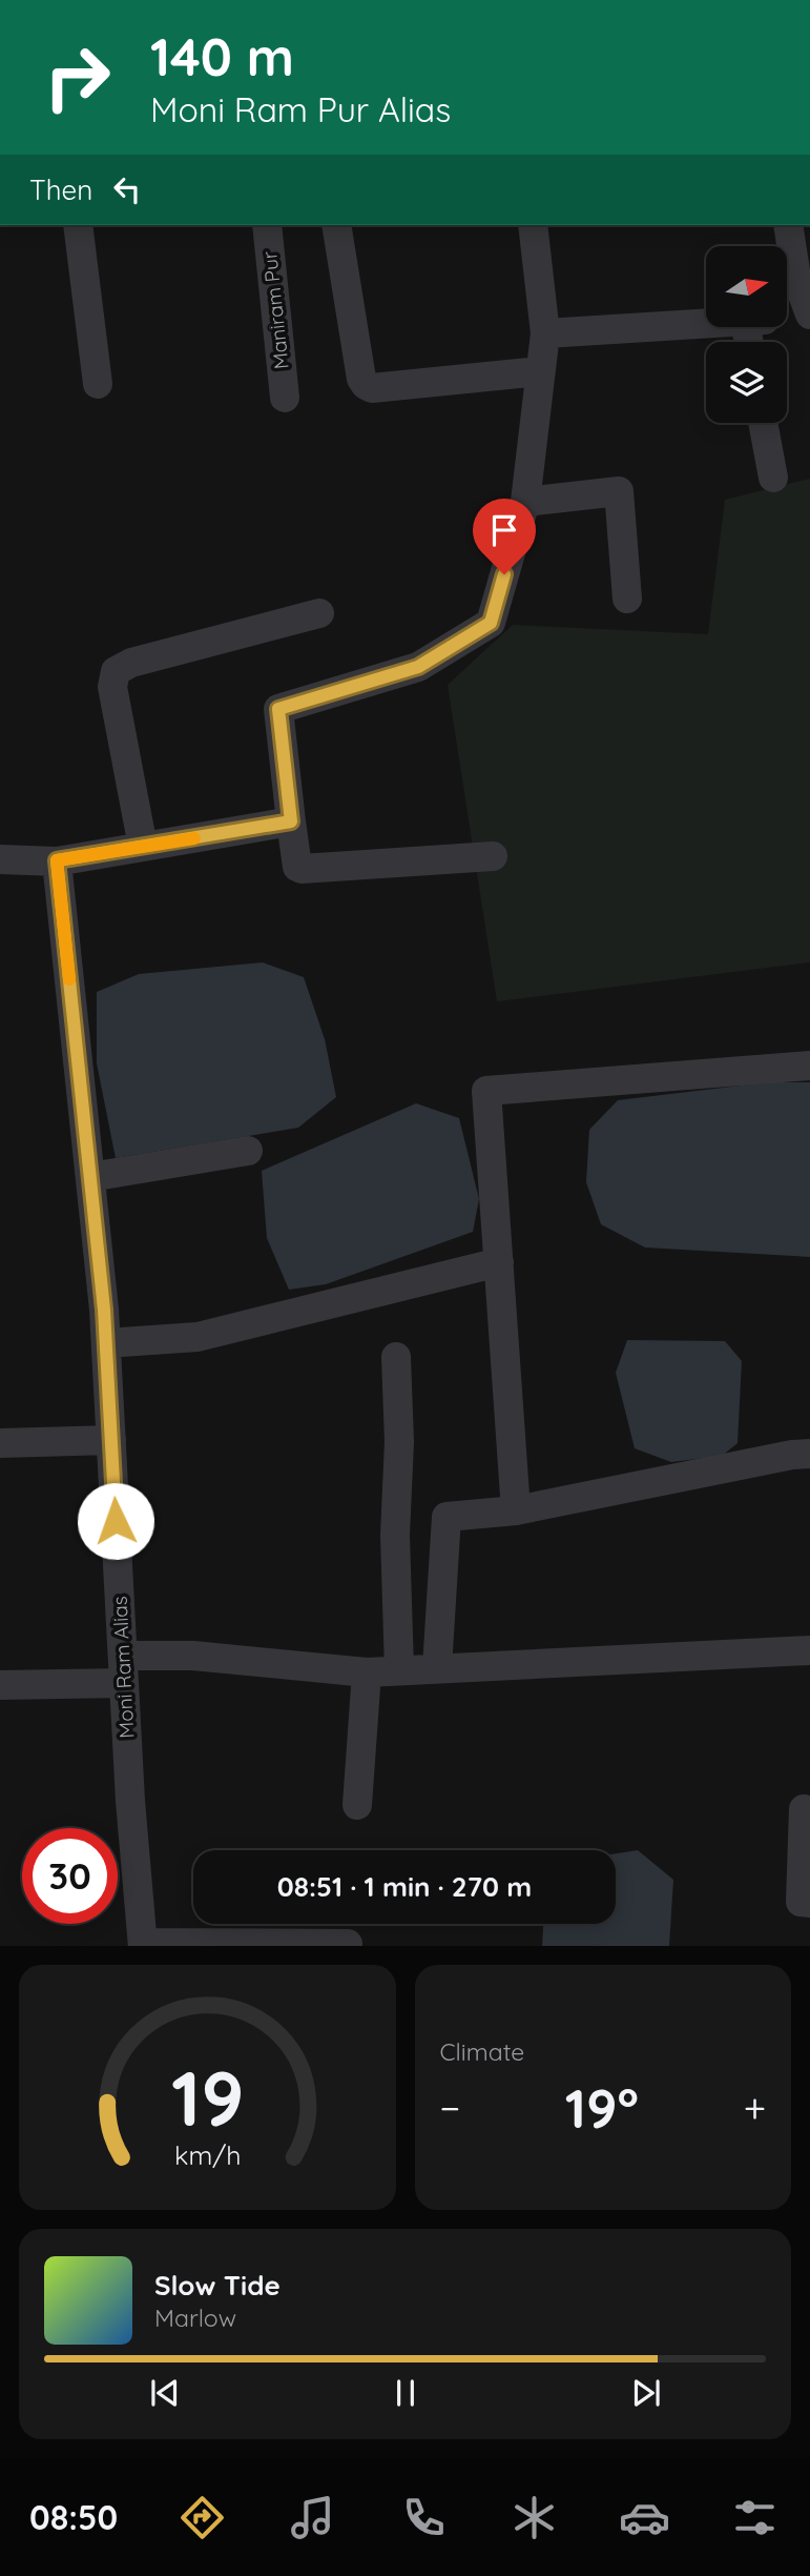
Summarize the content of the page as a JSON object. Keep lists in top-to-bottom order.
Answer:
{
  "streets": {
    "street": ["Maniram Pur", "Moni Ram Alias"]
  },
  "north": "right",
  "page": {
    "turn": ["140 m", "Moni Ram Pur Alias"],
    "then": "Then",
    "limit": "30",
    "trip": "08:51 · 1 min · 270 m",
    "tile": "Climate",
    "heat": ["−", "19°", "+"],
    "song": ["Slow Tide", "Marlow"],
    "tabs": "08:50",
    "gauge": ["19", "km/h"]
  }
}
